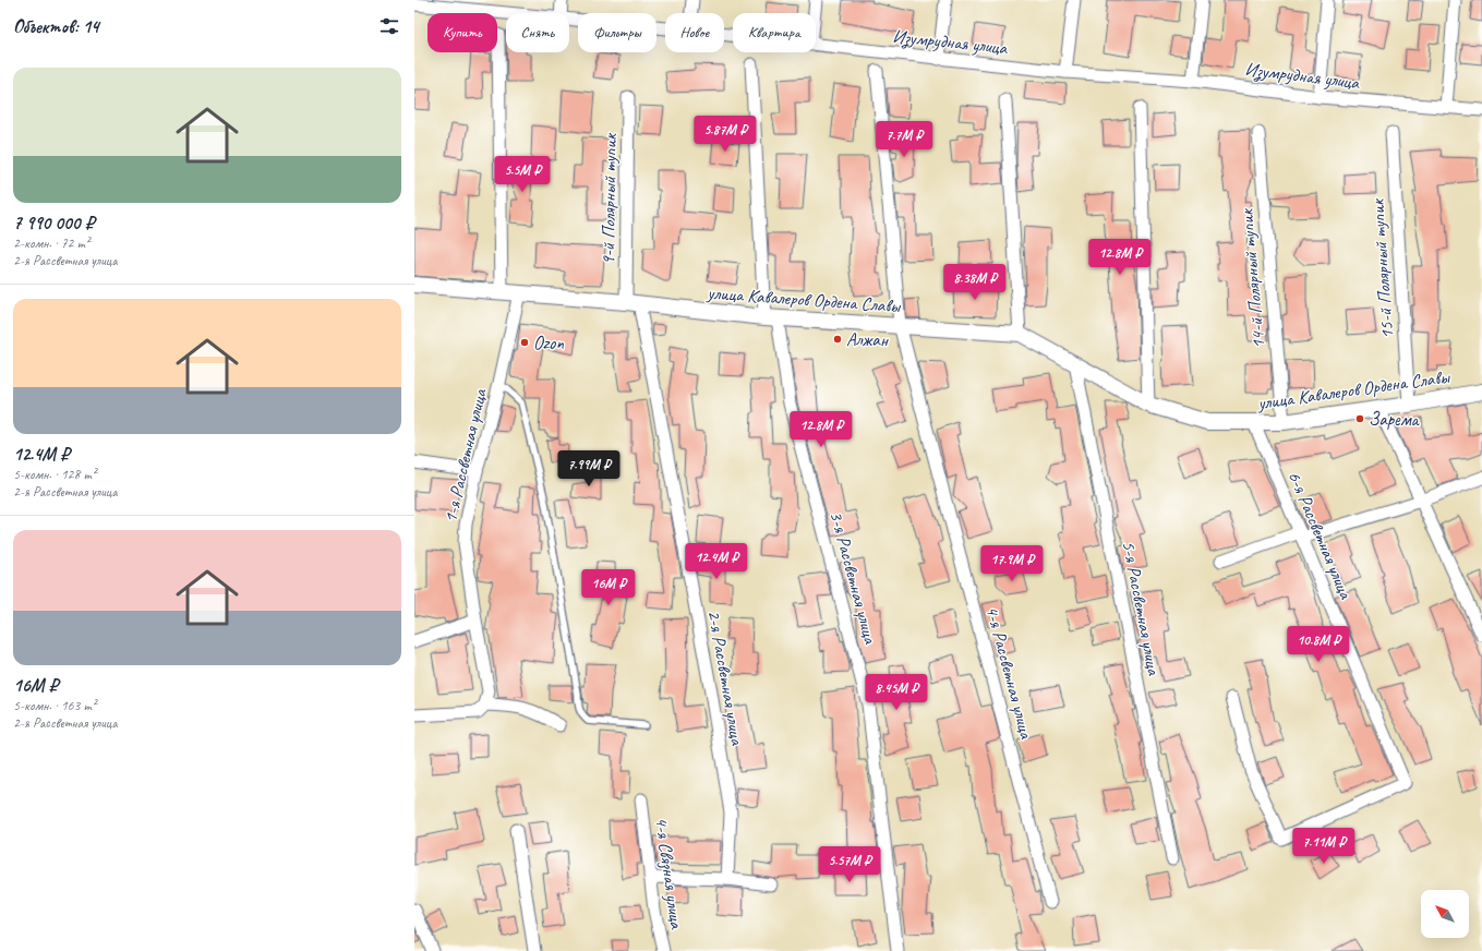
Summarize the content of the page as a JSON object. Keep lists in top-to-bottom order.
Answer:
{
  "streets": {
    "street": [
      "Изумрудная улица",
      "9-й Полярный тупик",
      "15-й Полярный тупик",
      "14-й Полярный тупик",
      "улица Кавалеров Ордена Славы",
      "1-я Рассветная улица",
      "6-я Рассветная улица",
      "3-я Рассветная улица",
      "5-я Рассветная улица",
      "4-я Рассветная улица",
      "2-я Рассветная улица",
      "4-я Связная улица"
    ]
  },
  "crossings": [
    ["9-й Полярный тупик", "улица Кавалеров Ордена Славы"],
    ["9-й Полярный тупик", "2-я Рассветная улица"],
    ["15-й Полярный тупик", "улица Кавалеров Ордена Славы"],
    ["14-й Полярный тупик", "улица Кавалеров Ордена Славы"],
    ["улица Кавалеров Ордена Славы", "1-я Рассветная улица"],
    ["улица Кавалеров Ордена Славы", "6-я Рассветная улица"],
    ["улица Кавалеров Ордена Славы", "3-я Рассветная улица"],
    ["улица Кавалеров Ордена Славы", "5-я Рассветная улица"],
    ["улица Кавалеров Ордена Славы", "4-я Рассветная улица"],
    ["улица Кавалеров Ордена Славы", "2-я Рассветная улица"]
  ],
  "places": ["Алжан", "Ozon", "Зарема"],
  "north": "top left",
  "page": {
    "heading": "Объектов: 14",
    "chip": [
      "Купить",
      "Снять",
      "Фильтры",
      "Новое",
      "Квартира"
    ],
    "list": [
      {
        "name": "7 990 000 ₽",
        "note": "2-комн. · 72 m² · 2-я Рассветная улица"
      },
      {
        "name": "12.4M ₽",
        "note": "5-комн. · 128 m² · 2-я Рассветная улица"
      },
      {
        "name": "16M ₽",
        "note": "5-комн. · 163 m² · 2-я Рассветная улица"
      }
    ],
    "price": [
      "5.87M ₽",
      "7.7M ₽",
      "5.5M ₽",
      "12.8M ₽",
      "8.38M ₽",
      "12.8M ₽",
      "7.99M ₽",
      "12.4M ₽",
      "17.9M ₽",
      "16M ₽",
      "10.8M ₽",
      "8.45M ₽",
      "7.11M ₽",
      "5.57M ₽"
    ]
  }
}
